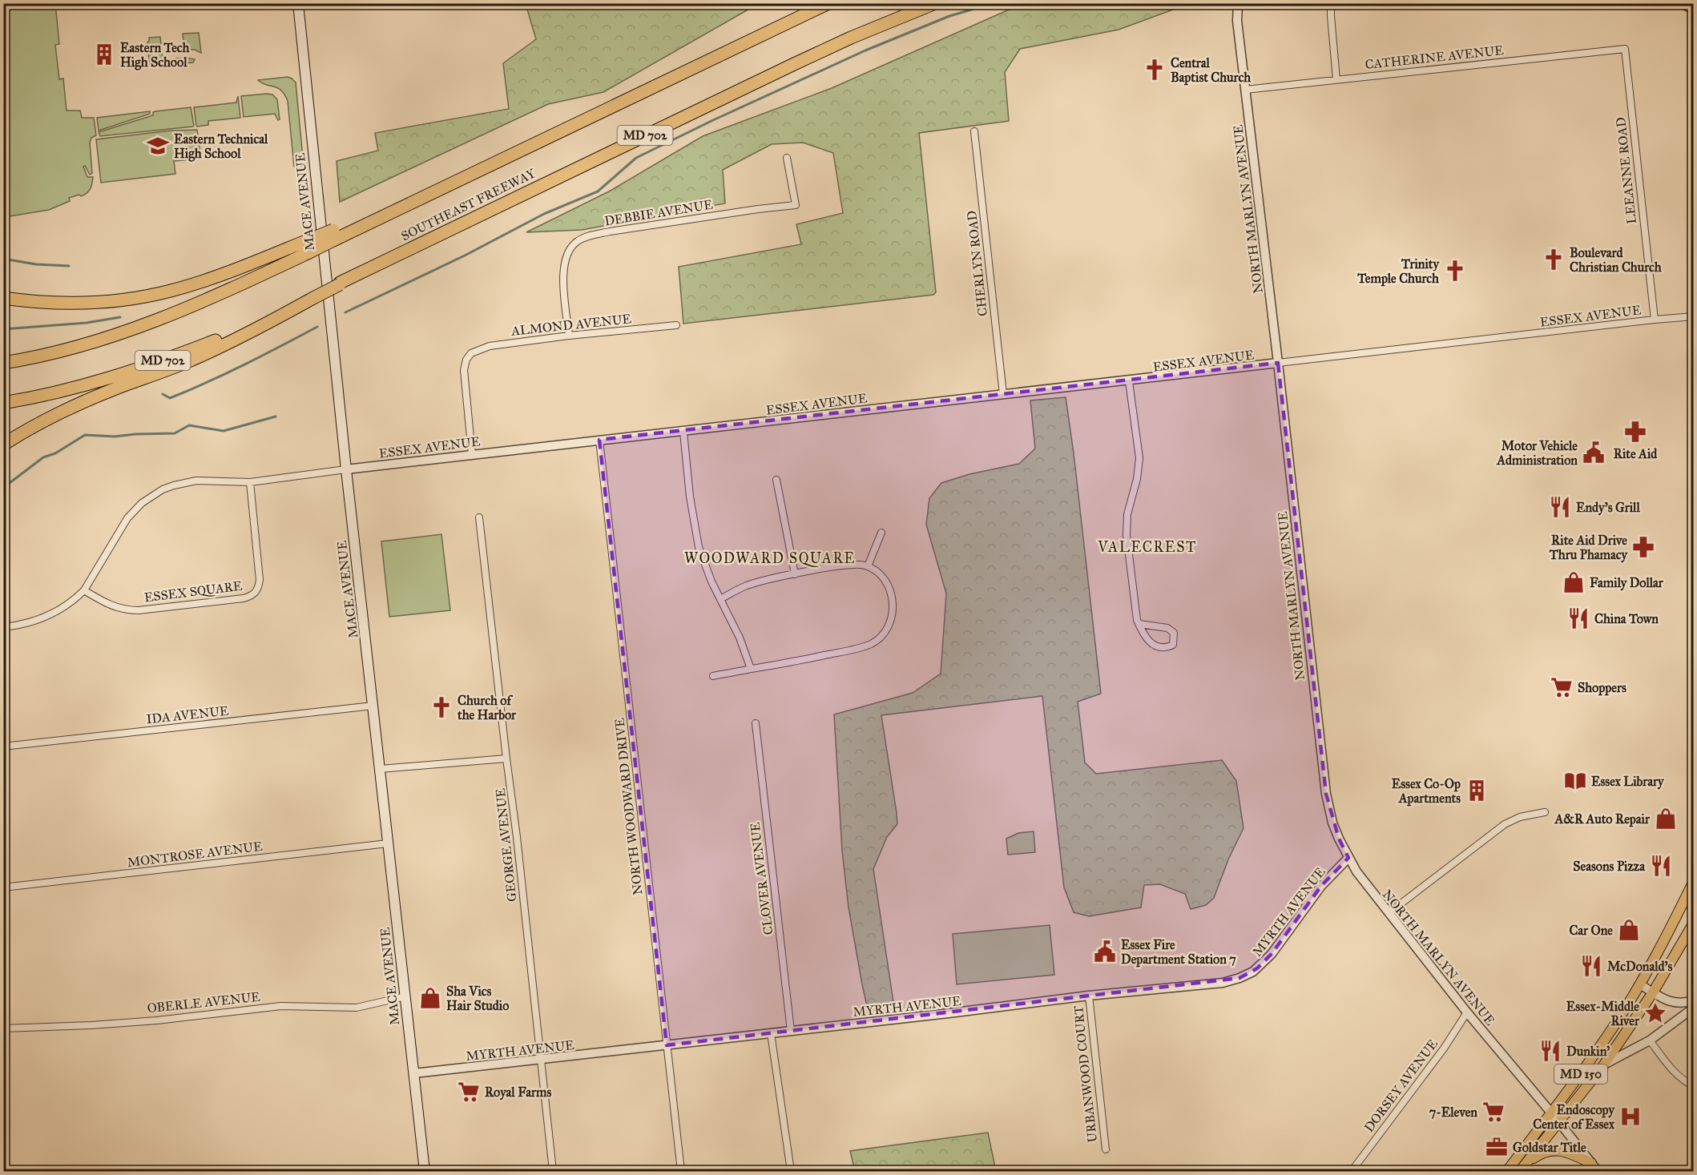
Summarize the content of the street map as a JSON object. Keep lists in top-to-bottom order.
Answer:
{
  "streets": {
    "highway": ["MD 702", "SOUTHEAST FREEWAY"],
    "main road": ["MACE AVENUE", "MD 150"],
    "street": [
      "CATHERINE AVENUE",
      "LEEANNE ROAD",
      "NORTH MARLYN AVENUE",
      "DEBBIE AVENUE",
      "CHERLYN ROAD",
      "ESSEX AVENUE",
      "ALMOND AVENUE",
      "ESSEX SQUARE",
      "IDA AVENUE",
      "NORTH WOODWARD DRIVE",
      "GEORGE AVENUE",
      "MONTROSE AVENUE",
      "CLOVER AVENUE",
      "MYRTH AVENUE",
      "OBERLE AVENUE",
      "URBANWOOD COURT",
      "DORSEY AVENUE"
    ]
  },
  "crossings": [
    ["CATHERINE AVENUE", "LEEANNE ROAD"],
    ["CATHERINE AVENUE", "NORTH MARLYN AVENUE"],
    ["LEEANNE ROAD", "ESSEX AVENUE"],
    ["MACE AVENUE", "ESSEX AVENUE"],
    ["MACE AVENUE", "IDA AVENUE"],
    ["MACE AVENUE", "MONTROSE AVENUE"],
    ["MACE AVENUE", "MYRTH AVENUE"],
    ["MACE AVENUE", "OBERLE AVENUE"],
    ["NORTH MARLYN AVENUE", "ESSEX AVENUE"],
    ["NORTH MARLYN AVENUE", "MYRTH AVENUE"],
    ["NORTH MARLYN AVENUE", "MD 150"],
    ["NORTH MARLYN AVENUE", "DORSEY AVENUE"],
    ["DEBBIE AVENUE", "ALMOND AVENUE"],
    ["CHERLYN ROAD", "ESSEX AVENUE"],
    ["ESSEX AVENUE", "ALMOND AVENUE"],
    ["ESSEX AVENUE", "ESSEX SQUARE"],
    ["ESSEX AVENUE", "NORTH WOODWARD DRIVE"],
    ["NORTH WOODWARD DRIVE", "MYRTH AVENUE"],
    ["GEORGE AVENUE", "MYRTH AVENUE"],
    ["CLOVER AVENUE", "MYRTH AVENUE"],
    ["MYRTH AVENUE", "URBANWOOD COURT"]
  ],
  "districts": ["VALECREST", "WOODWARD SQUARE"],
  "places": {
    "building": ["Eastern Tech High School", "Essex Co-Op Apartments"],
    "church": [
      "Central Baptist Church",
      "Boulevard Christian Church",
      "Trinity Temple Church",
      "Church of the Harbor"
    ],
    "school or university": ["Eastern Technical High School"],
    "pharmacy": ["Rite Aid", "Rite Aid Drive Thru Phamacy"],
    "public building": ["Motor Vehicle Administration", "Essex Fire Department Station 7"],
    "restaurant": [
      "Endy’s Grill",
      "China Town",
      "Seasons Pizza",
      "McDonald's",
      "Dunkin'"
    ],
    "shop": [
      "Family Dollar",
      "A&R Auto Repair",
      "Car One",
      "Sha Vics Hair Studio"
    ],
    "supermarket": ["Shoppers", "Royal Farms", "7-Eleven"],
    "library": ["Essex Library"],
    "place": ["Essex-Middle River"],
    "hospital": ["Endoscopy Center of Essex"],
    "office": ["Goldstar Title"]
  }
}
